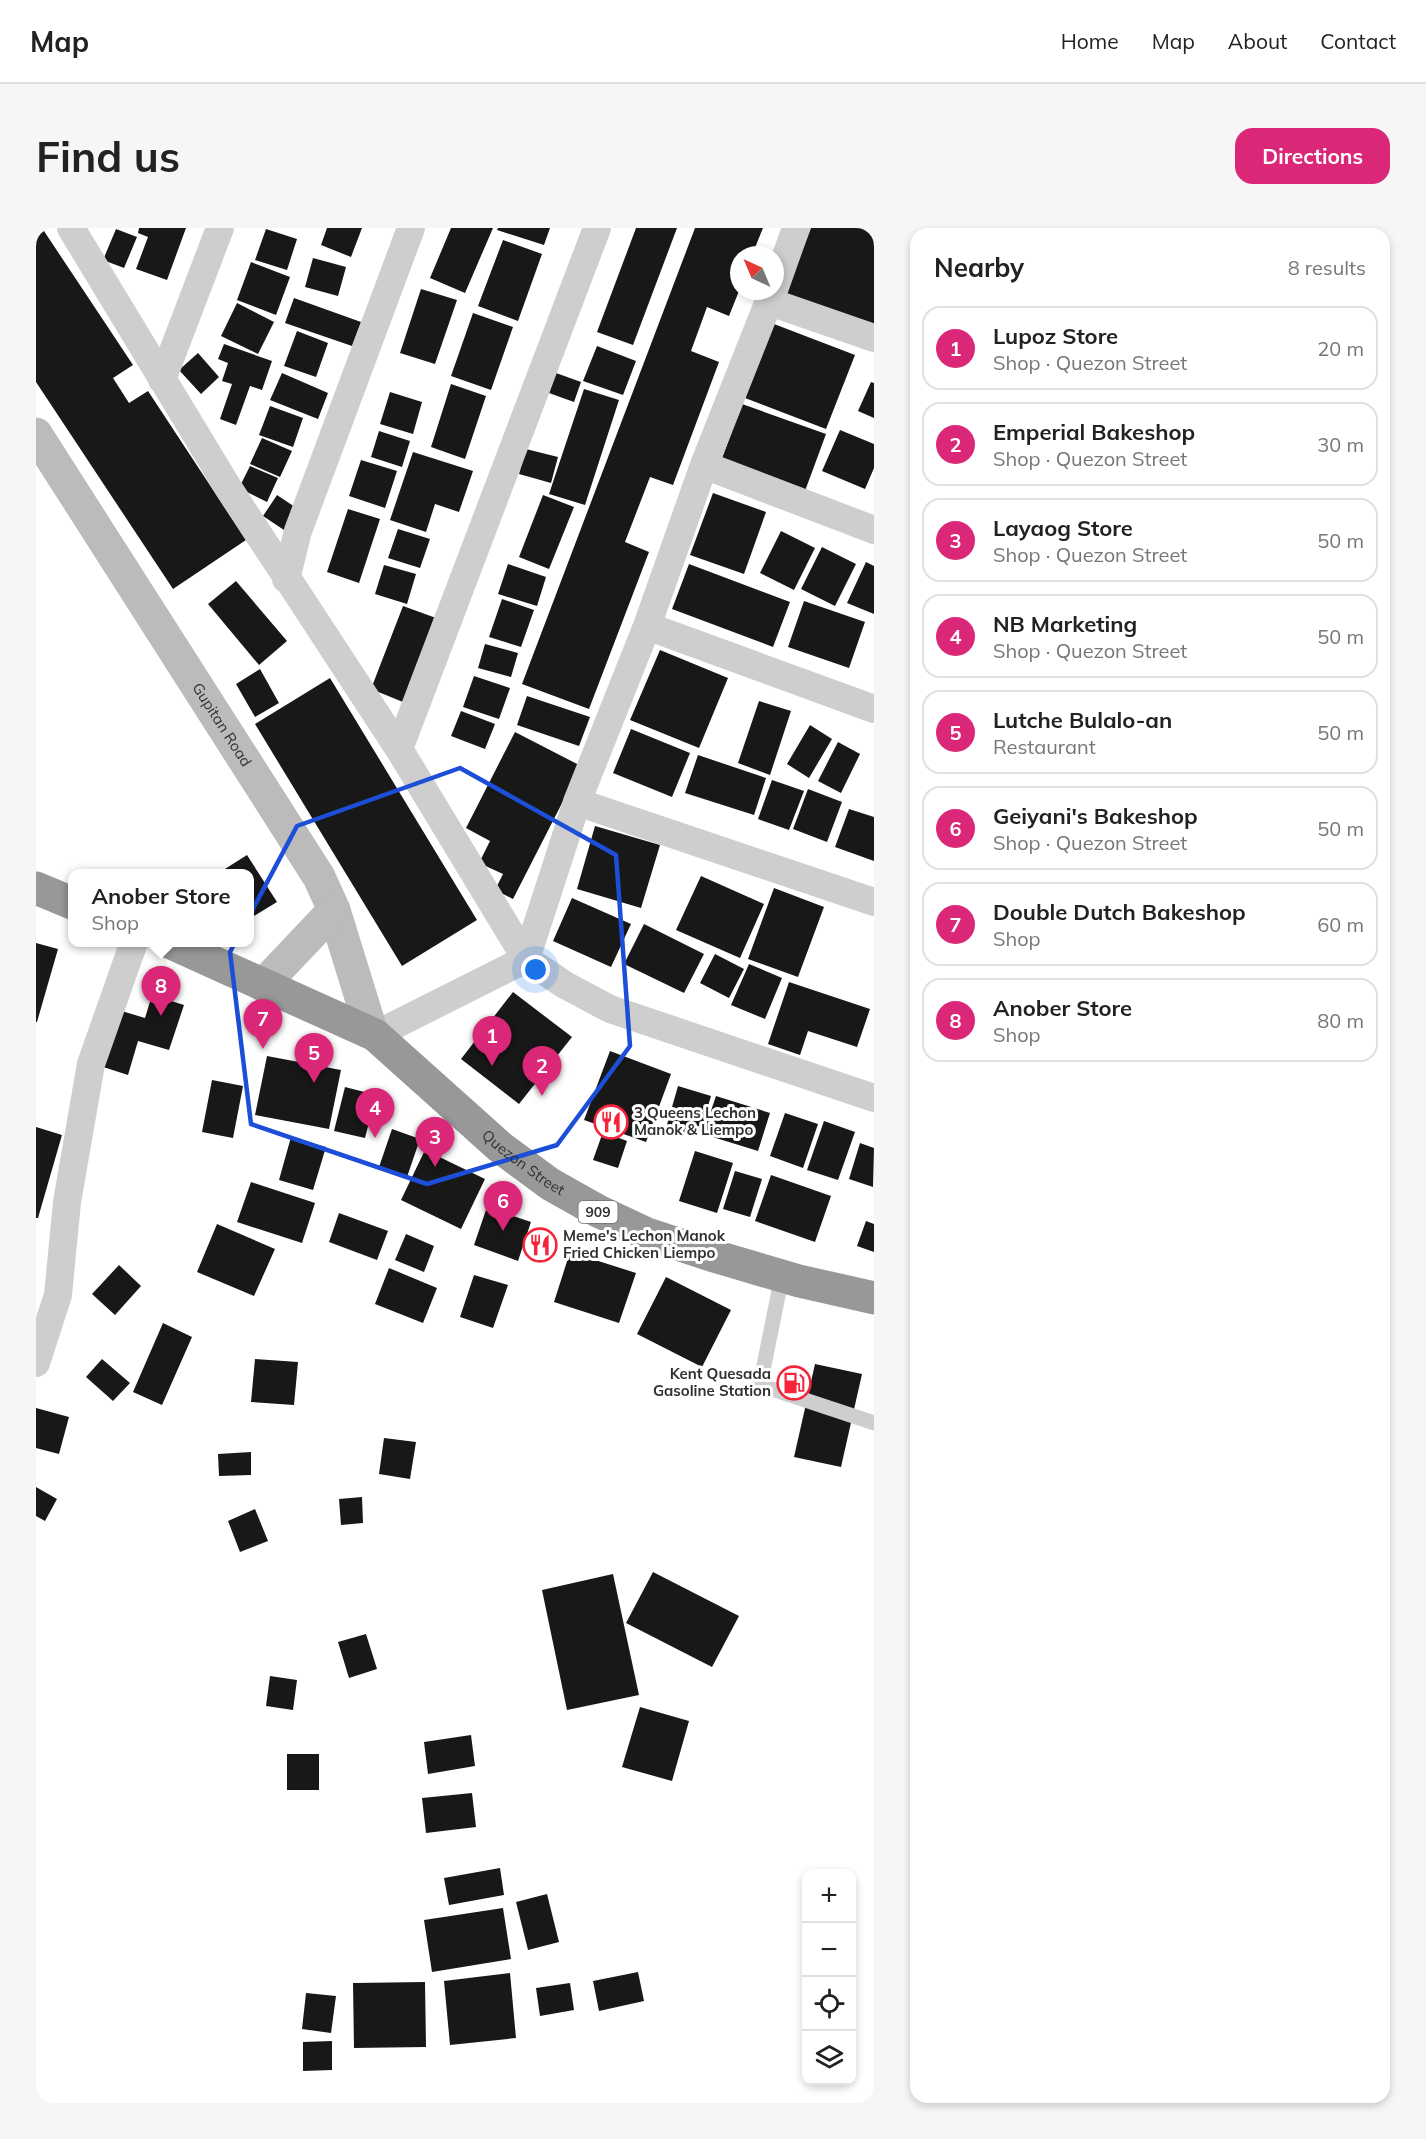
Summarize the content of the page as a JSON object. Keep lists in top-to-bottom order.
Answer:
{
  "streets": {
    "highway": ["Quezon Street", "909"],
    "main road": ["Gupitan Road"]
  },
  "crossings": [
    ["Gupitan Road", "Quezon Street"],
    ["Gupitan Road", "909"],
    ["Quezon Street", "909"]
  ],
  "places": {
    "restaurant": ["3 Queens Lechon Manok & Liempo", "Meme's Lechon Manok Fried Chicken Liempo"],
    "fuel station": ["Kent Quesada Gasoline Station"]
  },
  "north": "top left",
  "page": {
    "header": "Map",
    "nav": [
      "Home",
      "Map",
      "About",
      "Contact"
    ],
    "buttons": "Directions",
    "title": "Find us",
    "heading": ["Nearby", "8 results"],
    "list": [
      {
        "mark": "1",
        "name": "Lupoz Store",
        "note": "Shop · Quezon Street",
        "value": "20 m"
      },
      {
        "mark": "2",
        "name": "Emperial Bakeshop",
        "note": "Shop · Quezon Street",
        "value": "30 m"
      },
      {
        "mark": "3",
        "name": "Layaog Store",
        "note": "Shop · Quezon Street",
        "value": "50 m"
      },
      {
        "mark": "4",
        "name": "NB Marketing",
        "note": "Shop · Quezon Street",
        "value": "50 m"
      },
      {
        "mark": "5",
        "name": "Lutche Bulalo-an",
        "note": "Restaurant",
        "value": "50 m"
      },
      {
        "mark": "6",
        "name": "Geiyani's Bakeshop",
        "note": "Shop · Quezon Street",
        "value": "50 m"
      },
      {
        "mark": "7",
        "name": "Double Dutch Bakeshop",
        "note": "Shop",
        "value": "60 m"
      },
      {
        "mark": "8",
        "name": "Anober Store",
        "note": "Shop",
        "value": "80 m"
      }
    ],
    "popup": ["Anober Store", "Shop"],
    "pins": [
      "8",
      "7",
      "1",
      "5",
      "2",
      "4",
      "3",
      "6"
    ],
    "map_buttons": ["+", "−"]
  }
}
